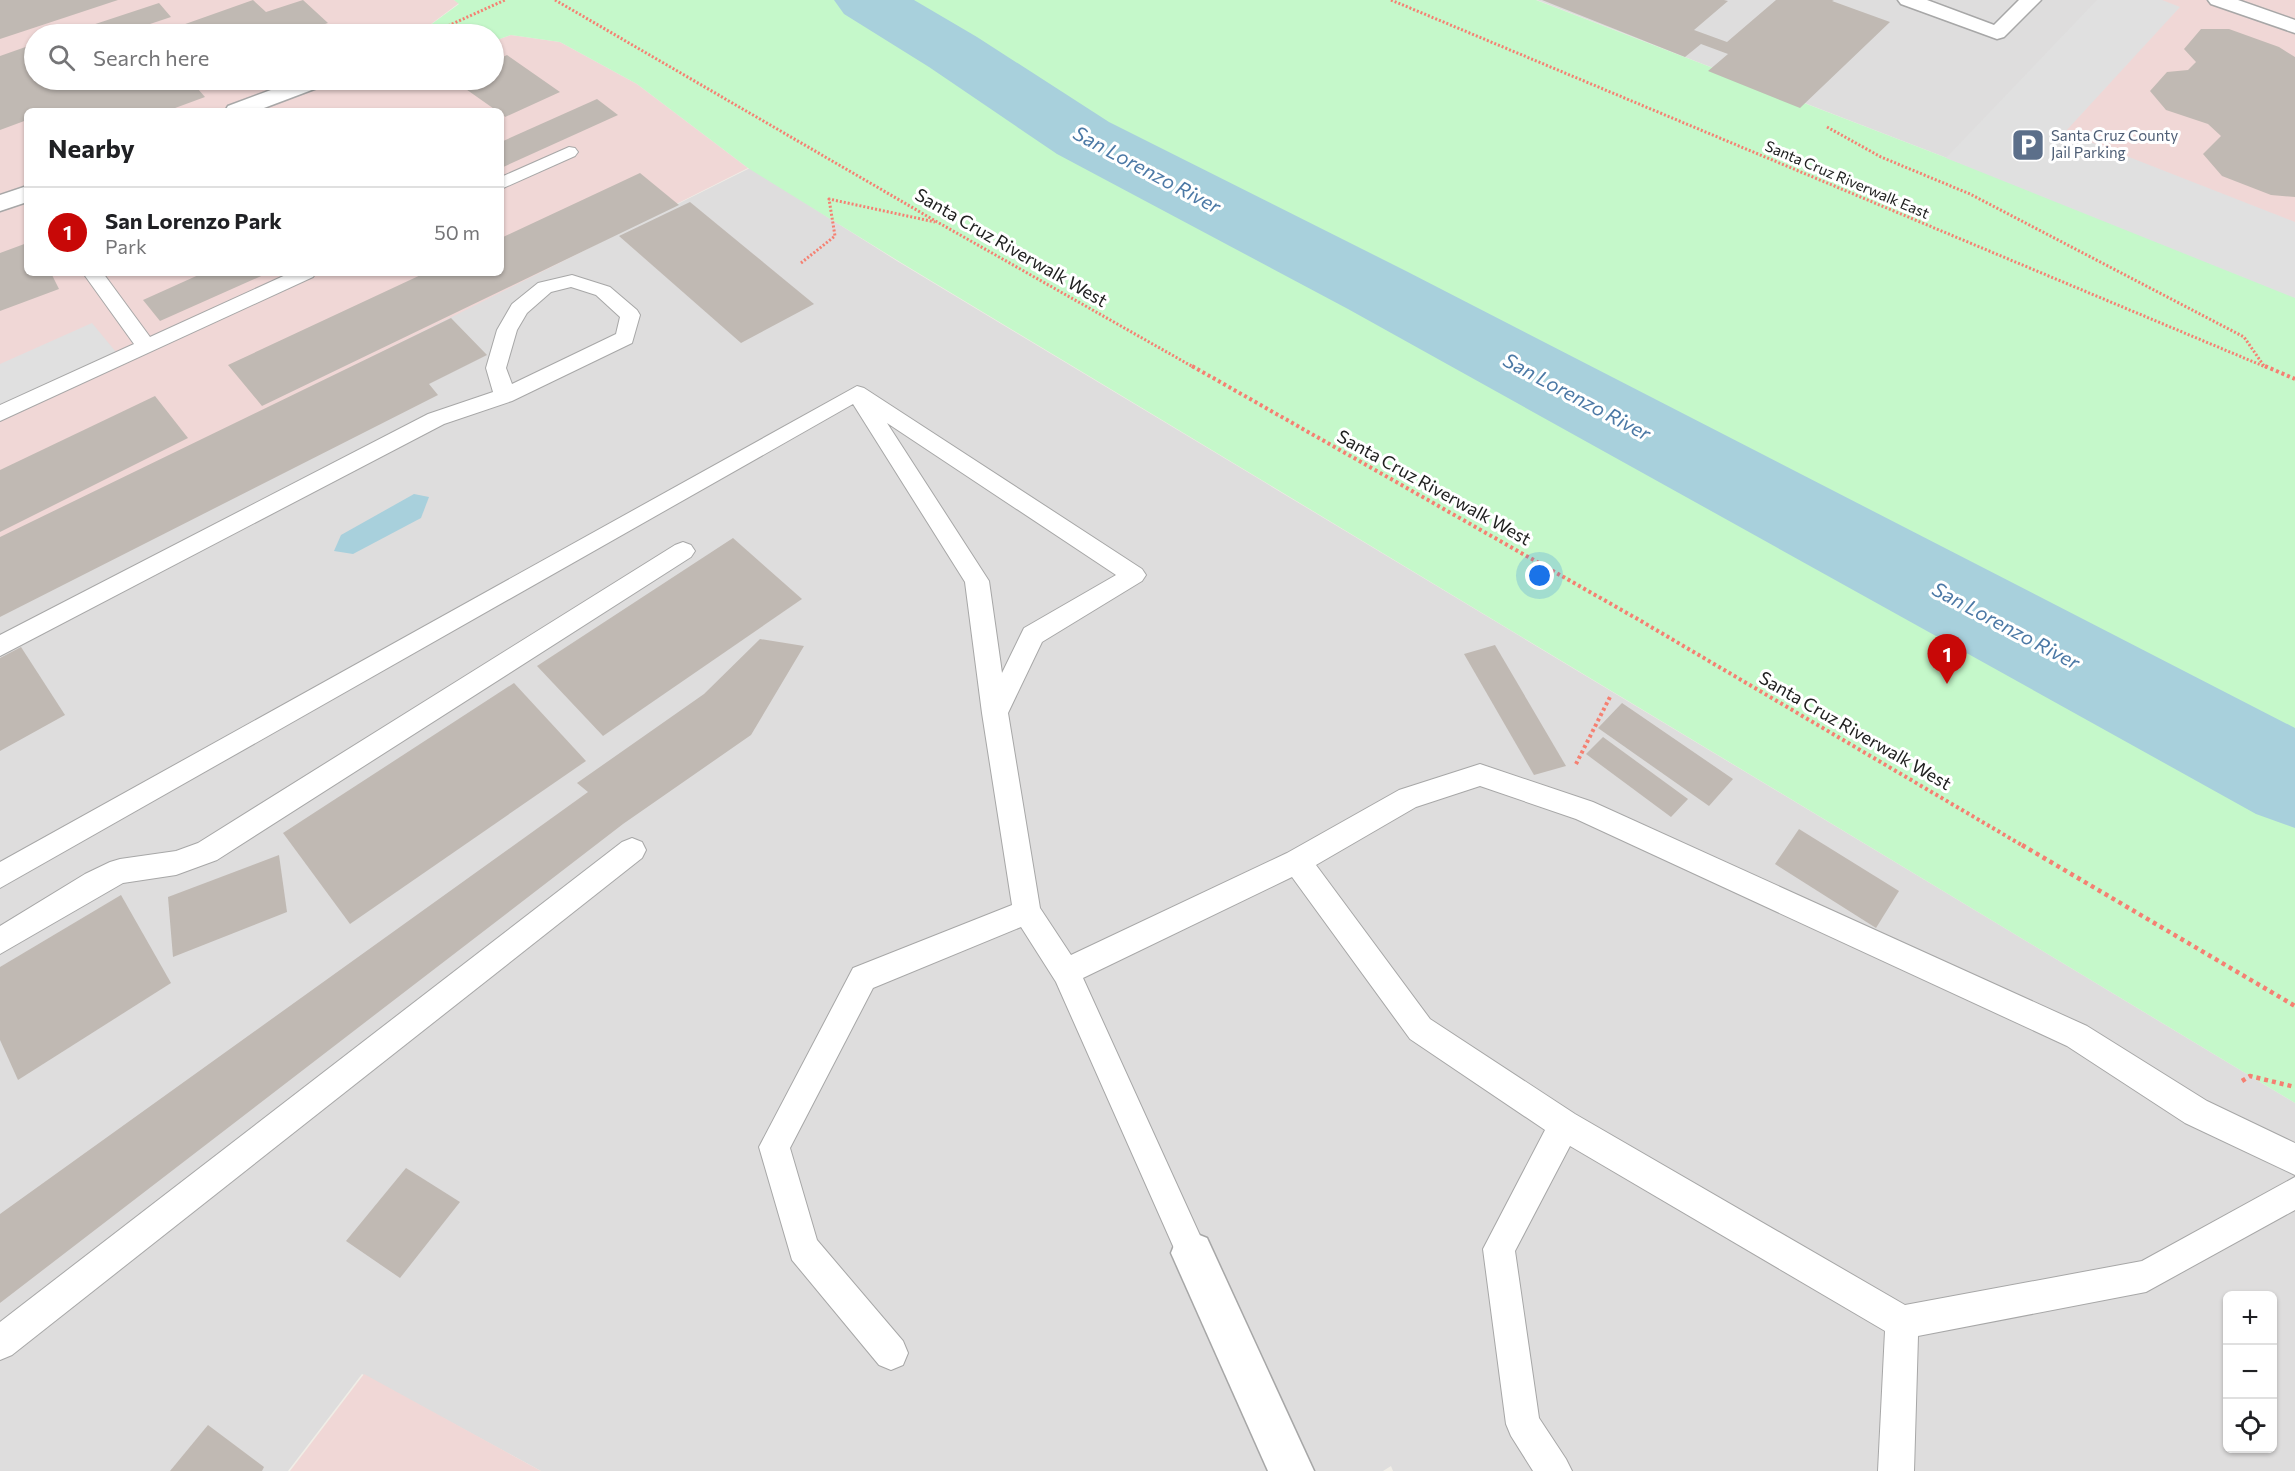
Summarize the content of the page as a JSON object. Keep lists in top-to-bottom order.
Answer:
{
  "streets": {
    "path": ["Santa Cruz Riverwalk East", "Santa Cruz Riverwalk West"]
  },
  "water": ["San Lorenzo River"],
  "places": {
    "parking": ["Santa Cruz County Jail Parking"]
  },
  "page": {
    "search": "Search here",
    "heading": "Nearby",
    "list": [
      {
        "mark": "1",
        "name": "San Lorenzo Park",
        "note": "Park",
        "value": "50 m"
      }
    ],
    "pins": "1",
    "map_buttons": ["+", "−"]
  }
}
